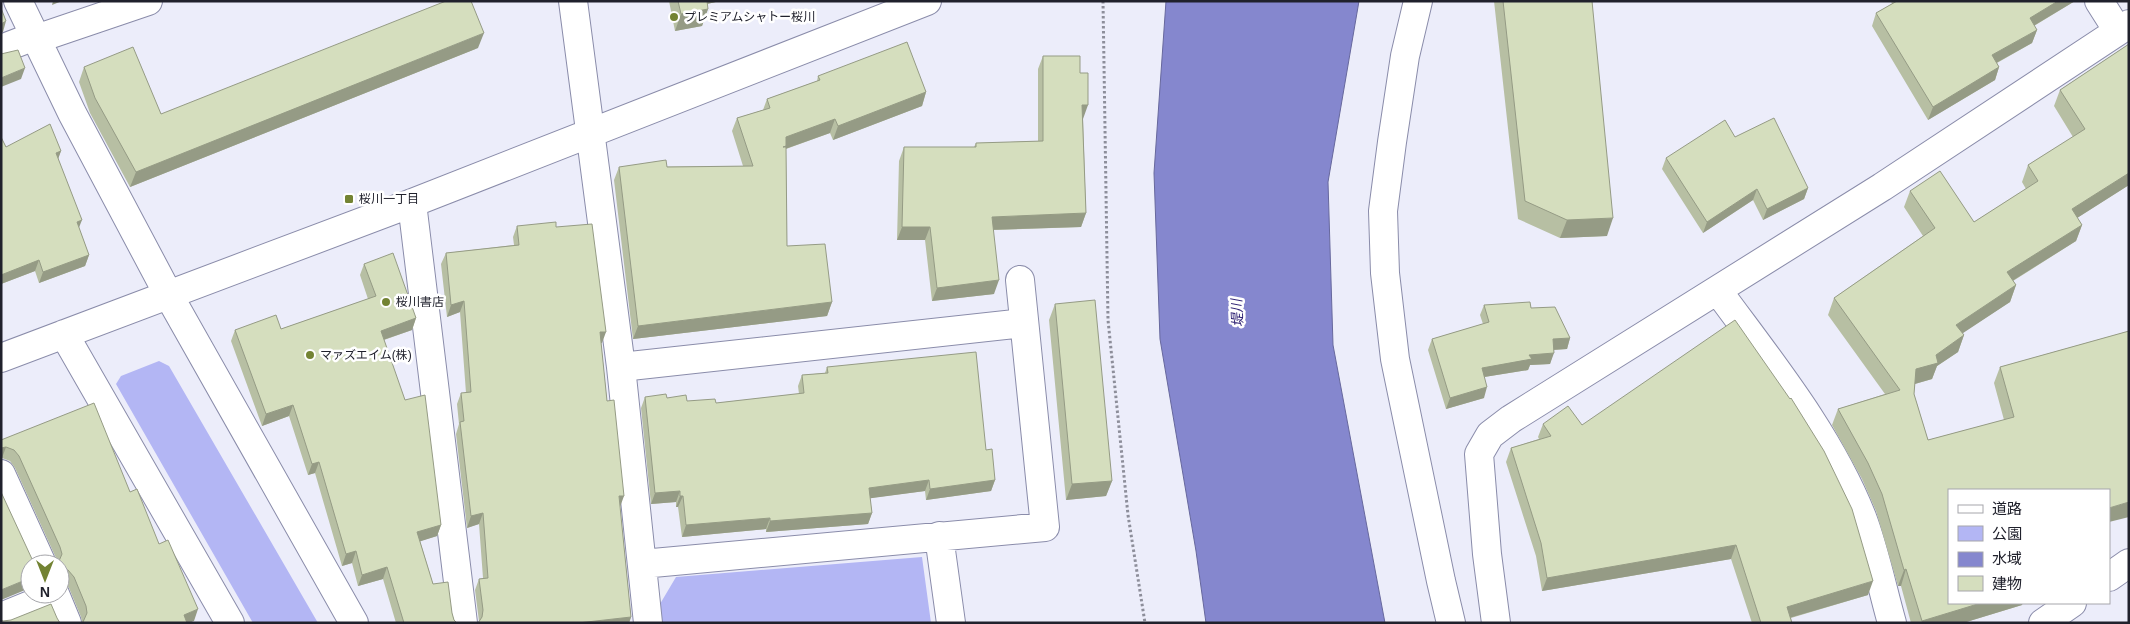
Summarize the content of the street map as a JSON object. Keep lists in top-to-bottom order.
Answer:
{
  "water": ["堤川"],
  "places": {
    "other": ["プレミアムシャトー桜川", "桜川書店", "マァズエイム(株)"],
    "transit": ["桜川一丁目"]
  },
  "legend": [
    "道路",
    "公園",
    "水域",
    "建物"
  ],
  "north": "bottom"
}
